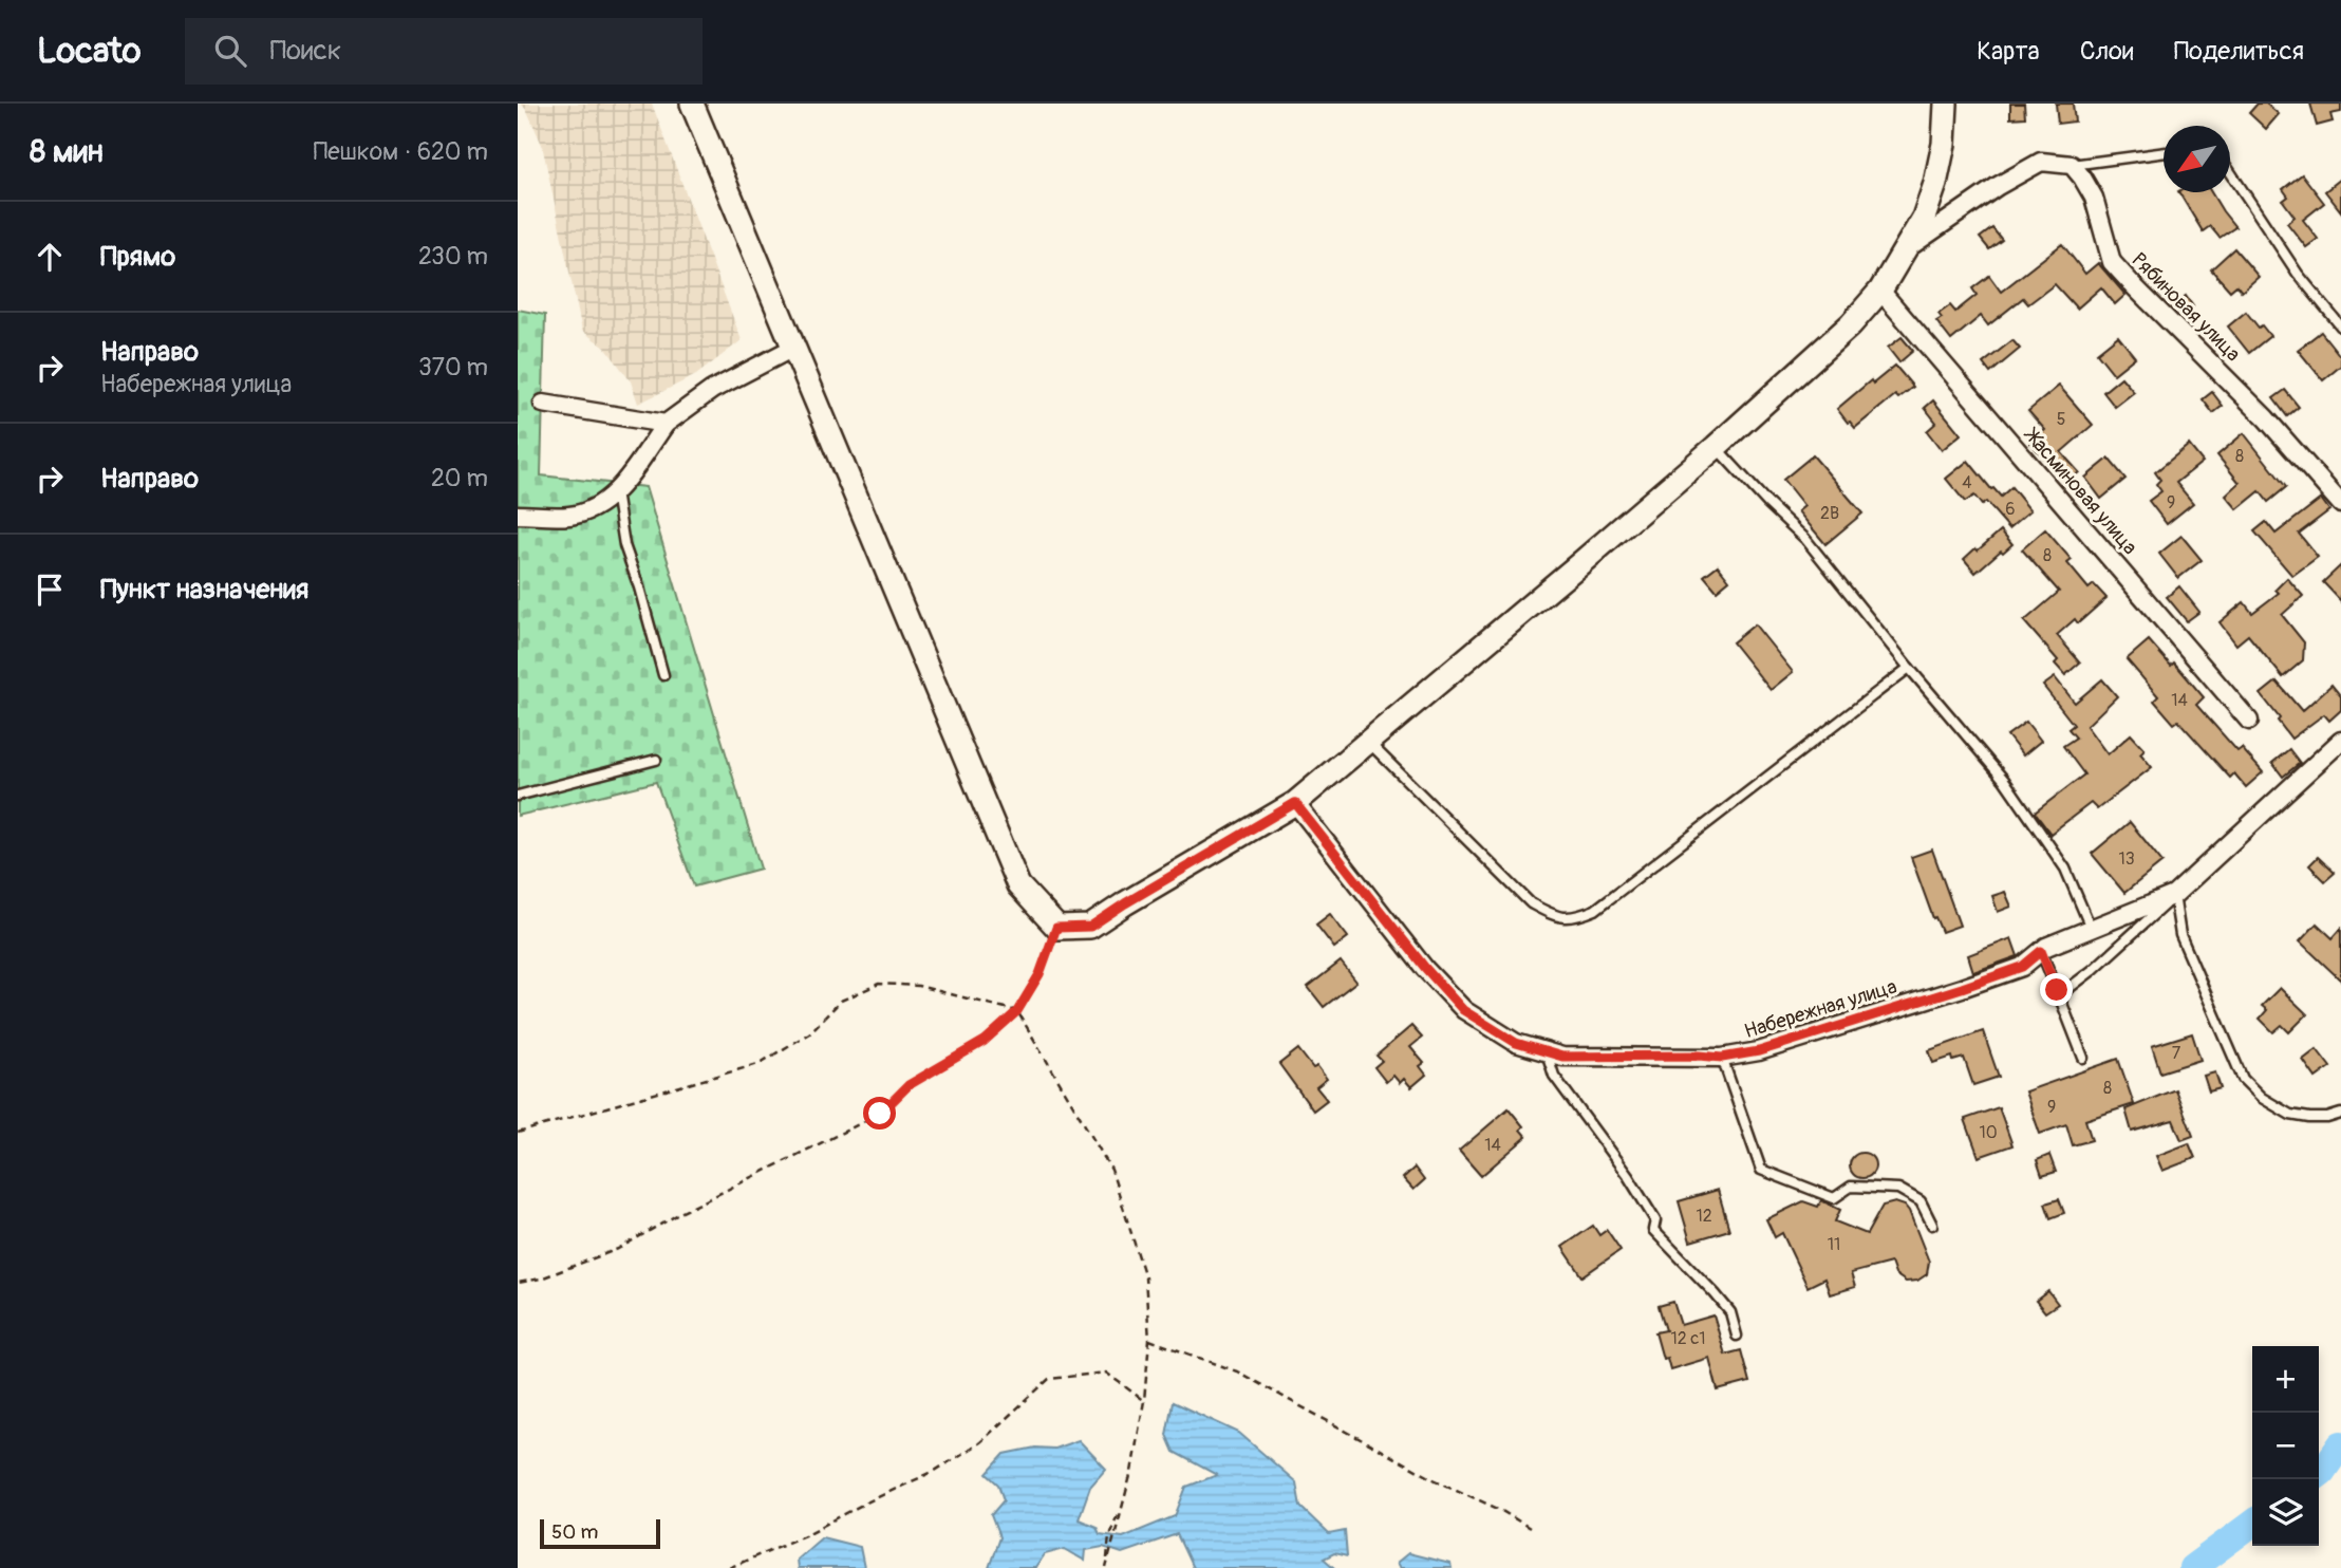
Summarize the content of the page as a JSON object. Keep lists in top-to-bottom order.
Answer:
{
  "streets": {
    "street": ["Рябиновая улица", "Жасминовая улица", "Набережная улица"]
  },
  "house_numbers": [
    "5",
    "8",
    "4",
    "9",
    "6",
    "2В",
    "8",
    "14",
    "13",
    "7",
    "8",
    "9",
    "10",
    "14",
    "12",
    "11",
    "12 с1"
  ],
  "scale_bar": "50 m",
  "north": "bottom left",
  "page": {
    "header": "Locato",
    "search": "Поиск",
    "nav": ["Карта", "Слои", "Поделиться"],
    "heading": ["8 мин", "Пешком · 620 m"],
    "list": [
      ["Прямо", "230 m"],
      ["Направо", "Набережная улица", "370 m"],
      ["Направо", "20 m"],
      "Пункт назначения"
    ],
    "map_buttons": ["+", "−"],
    "scale": "50 m"
  }
}
